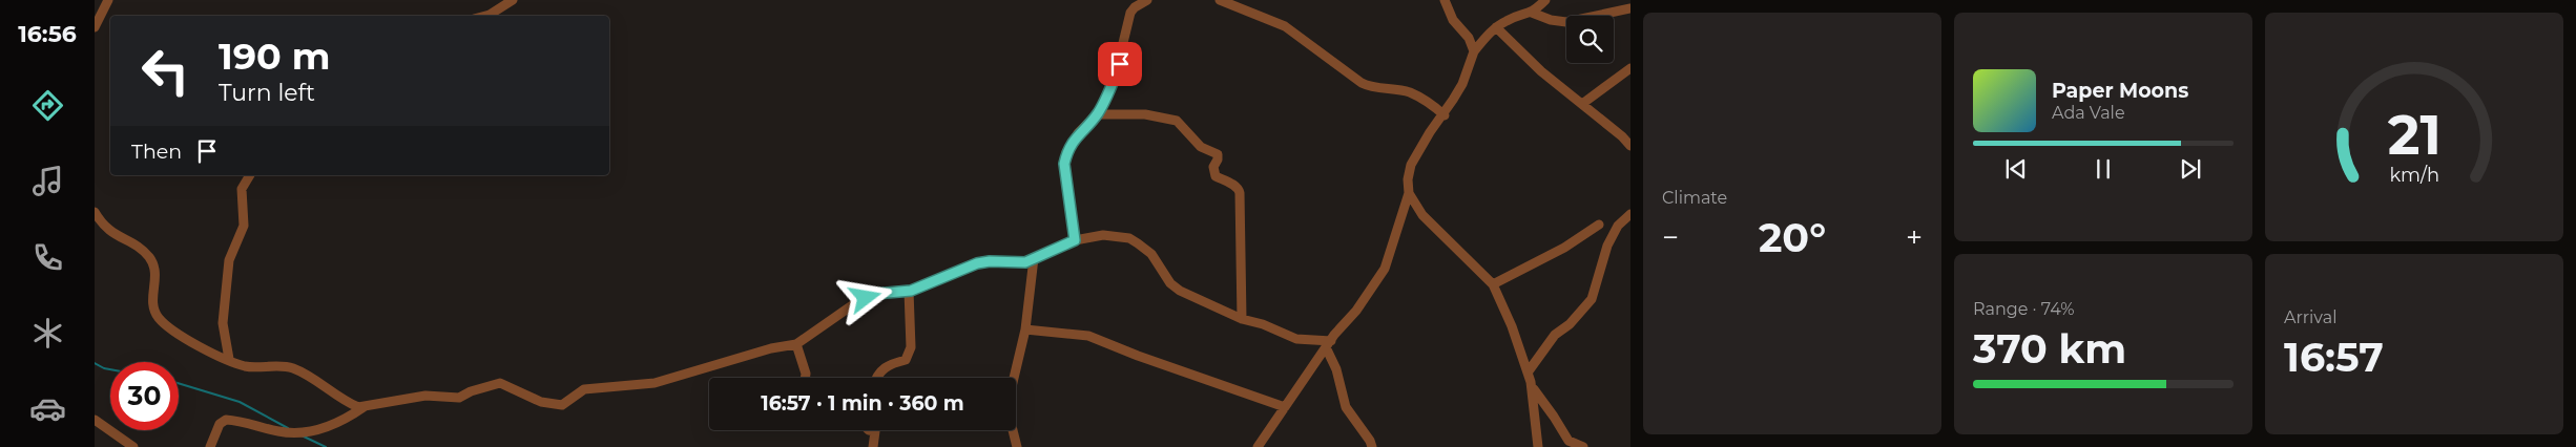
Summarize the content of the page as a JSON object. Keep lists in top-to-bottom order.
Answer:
{
  "page": {
    "tabs": "16:56",
    "tile": [
      "Climate",
      ["Range · 74%", "370 km"],
      ["Arrival", "16:57"]
    ],
    "turn": ["190 m", "Turn left"],
    "song": ["Paper Moons", "Ada Vale"],
    "then": "Then",
    "heat": ["−", "20°", "+"],
    "limit": "30",
    "trip": "16:57 · 1 min · 360 m",
    "gauge": ["21", "km/h"]
  }
}
